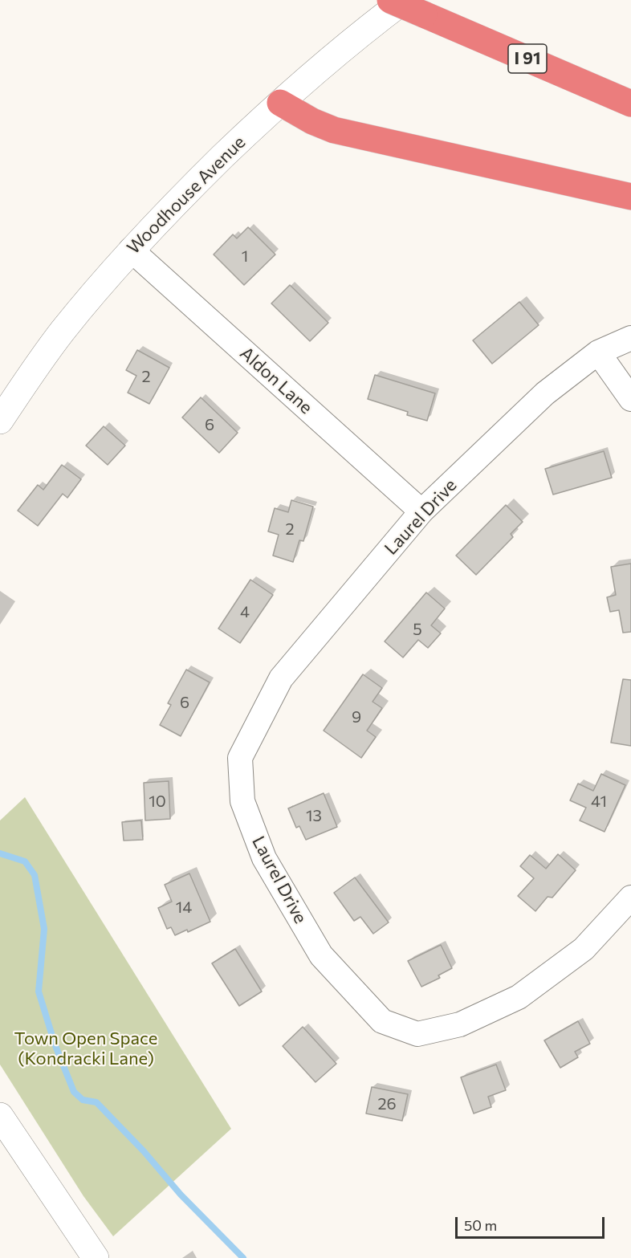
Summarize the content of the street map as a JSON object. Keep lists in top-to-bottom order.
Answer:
{
  "streets": {
    "highway": ["I 91"],
    "main road": ["Woodhouse Avenue"],
    "street": ["Aldon Lane", "Laurel Drive"]
  },
  "crossings": [
    ["I 91", "Woodhouse Avenue"],
    ["Woodhouse Avenue", "Aldon Lane"],
    ["Aldon Lane", "Laurel Drive"]
  ],
  "parks": ["Town Open Space (Kondracki Lane)"],
  "house_numbers": [
    "1",
    "2",
    "6",
    "2",
    "4",
    "5",
    "6",
    "9",
    "10",
    "41",
    "13",
    "14",
    "26"
  ],
  "scale_bar": "50 m"
}
